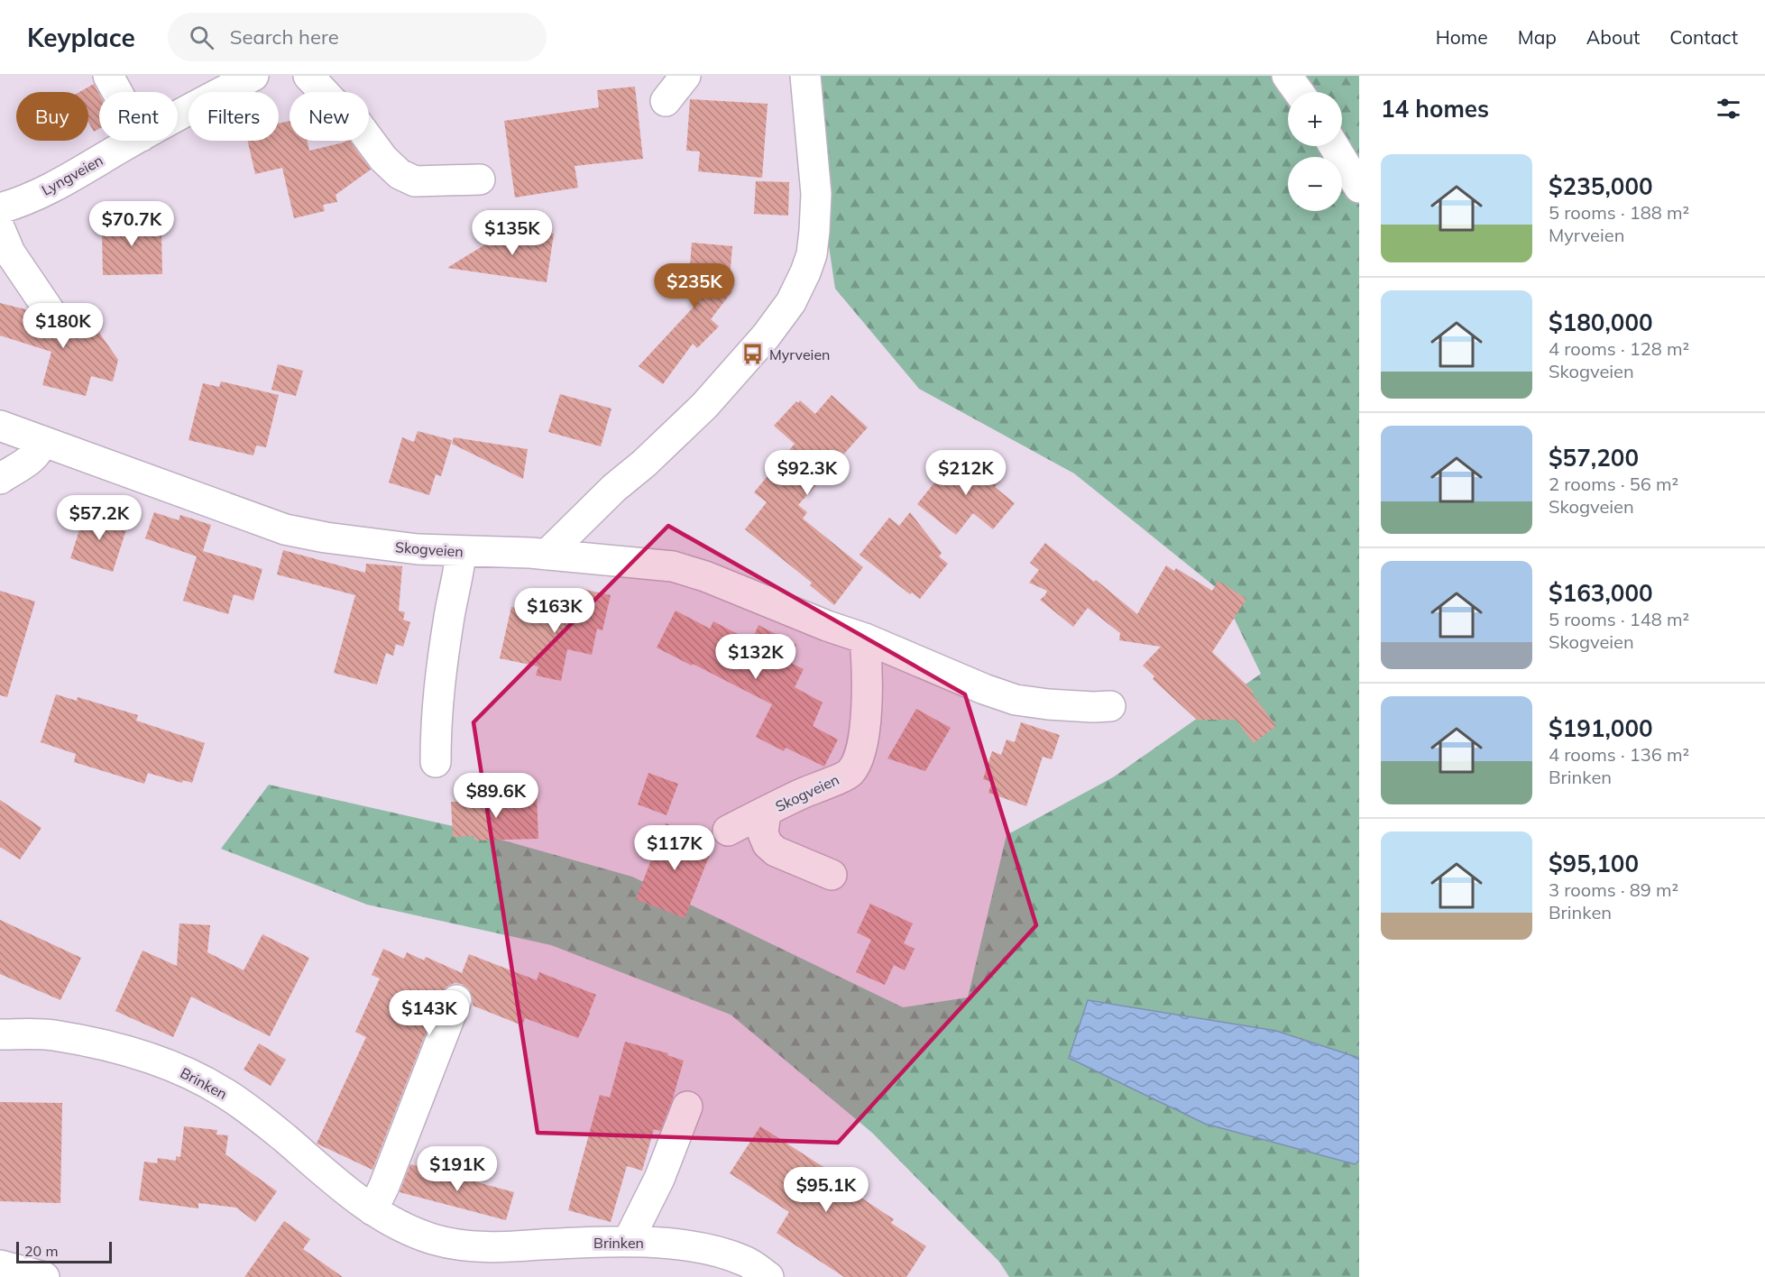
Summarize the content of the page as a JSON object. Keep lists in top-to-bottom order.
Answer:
{
  "streets": {
    "street": ["Lyngveien", "Skogveien", "Brinken"]
  },
  "places": {
    "bus stop": ["Myrveien"]
  },
  "scale_bar": "20 m",
  "page": {
    "header": "Keyplace",
    "search": "Search here",
    "nav": [
      "Home",
      "Map",
      "About",
      "Contact"
    ],
    "heading": "14 homes",
    "map_buttons": ["+", "−"],
    "chip": [
      "Buy",
      "Rent",
      "Filters",
      "New"
    ],
    "list": [
      {
        "name": "$235,000",
        "note": "5 rooms · 188 m² · Myrveien"
      },
      {
        "name": "$180,000",
        "note": "4 rooms · 128 m² · Skogveien"
      },
      {
        "name": "$57,200",
        "note": "2 rooms · 56 m² · Skogveien"
      },
      {
        "name": "$163,000",
        "note": "5 rooms · 148 m² · Skogveien"
      },
      {
        "name": "$191,000",
        "note": "4 rooms · 136 m² · Brinken"
      },
      {
        "name": "$95,100",
        "note": "3 rooms · 89 m² · Brinken"
      }
    ],
    "price": [
      "$70.7K",
      "$135K",
      "$235K",
      "$180K",
      "$92.3K",
      "$212K",
      "$57.2K",
      "$163K",
      "$132K",
      "$89.6K",
      "$117K",
      "$143K",
      "$191K",
      "$95.1K"
    ],
    "scale": "20 m"
  }
}
